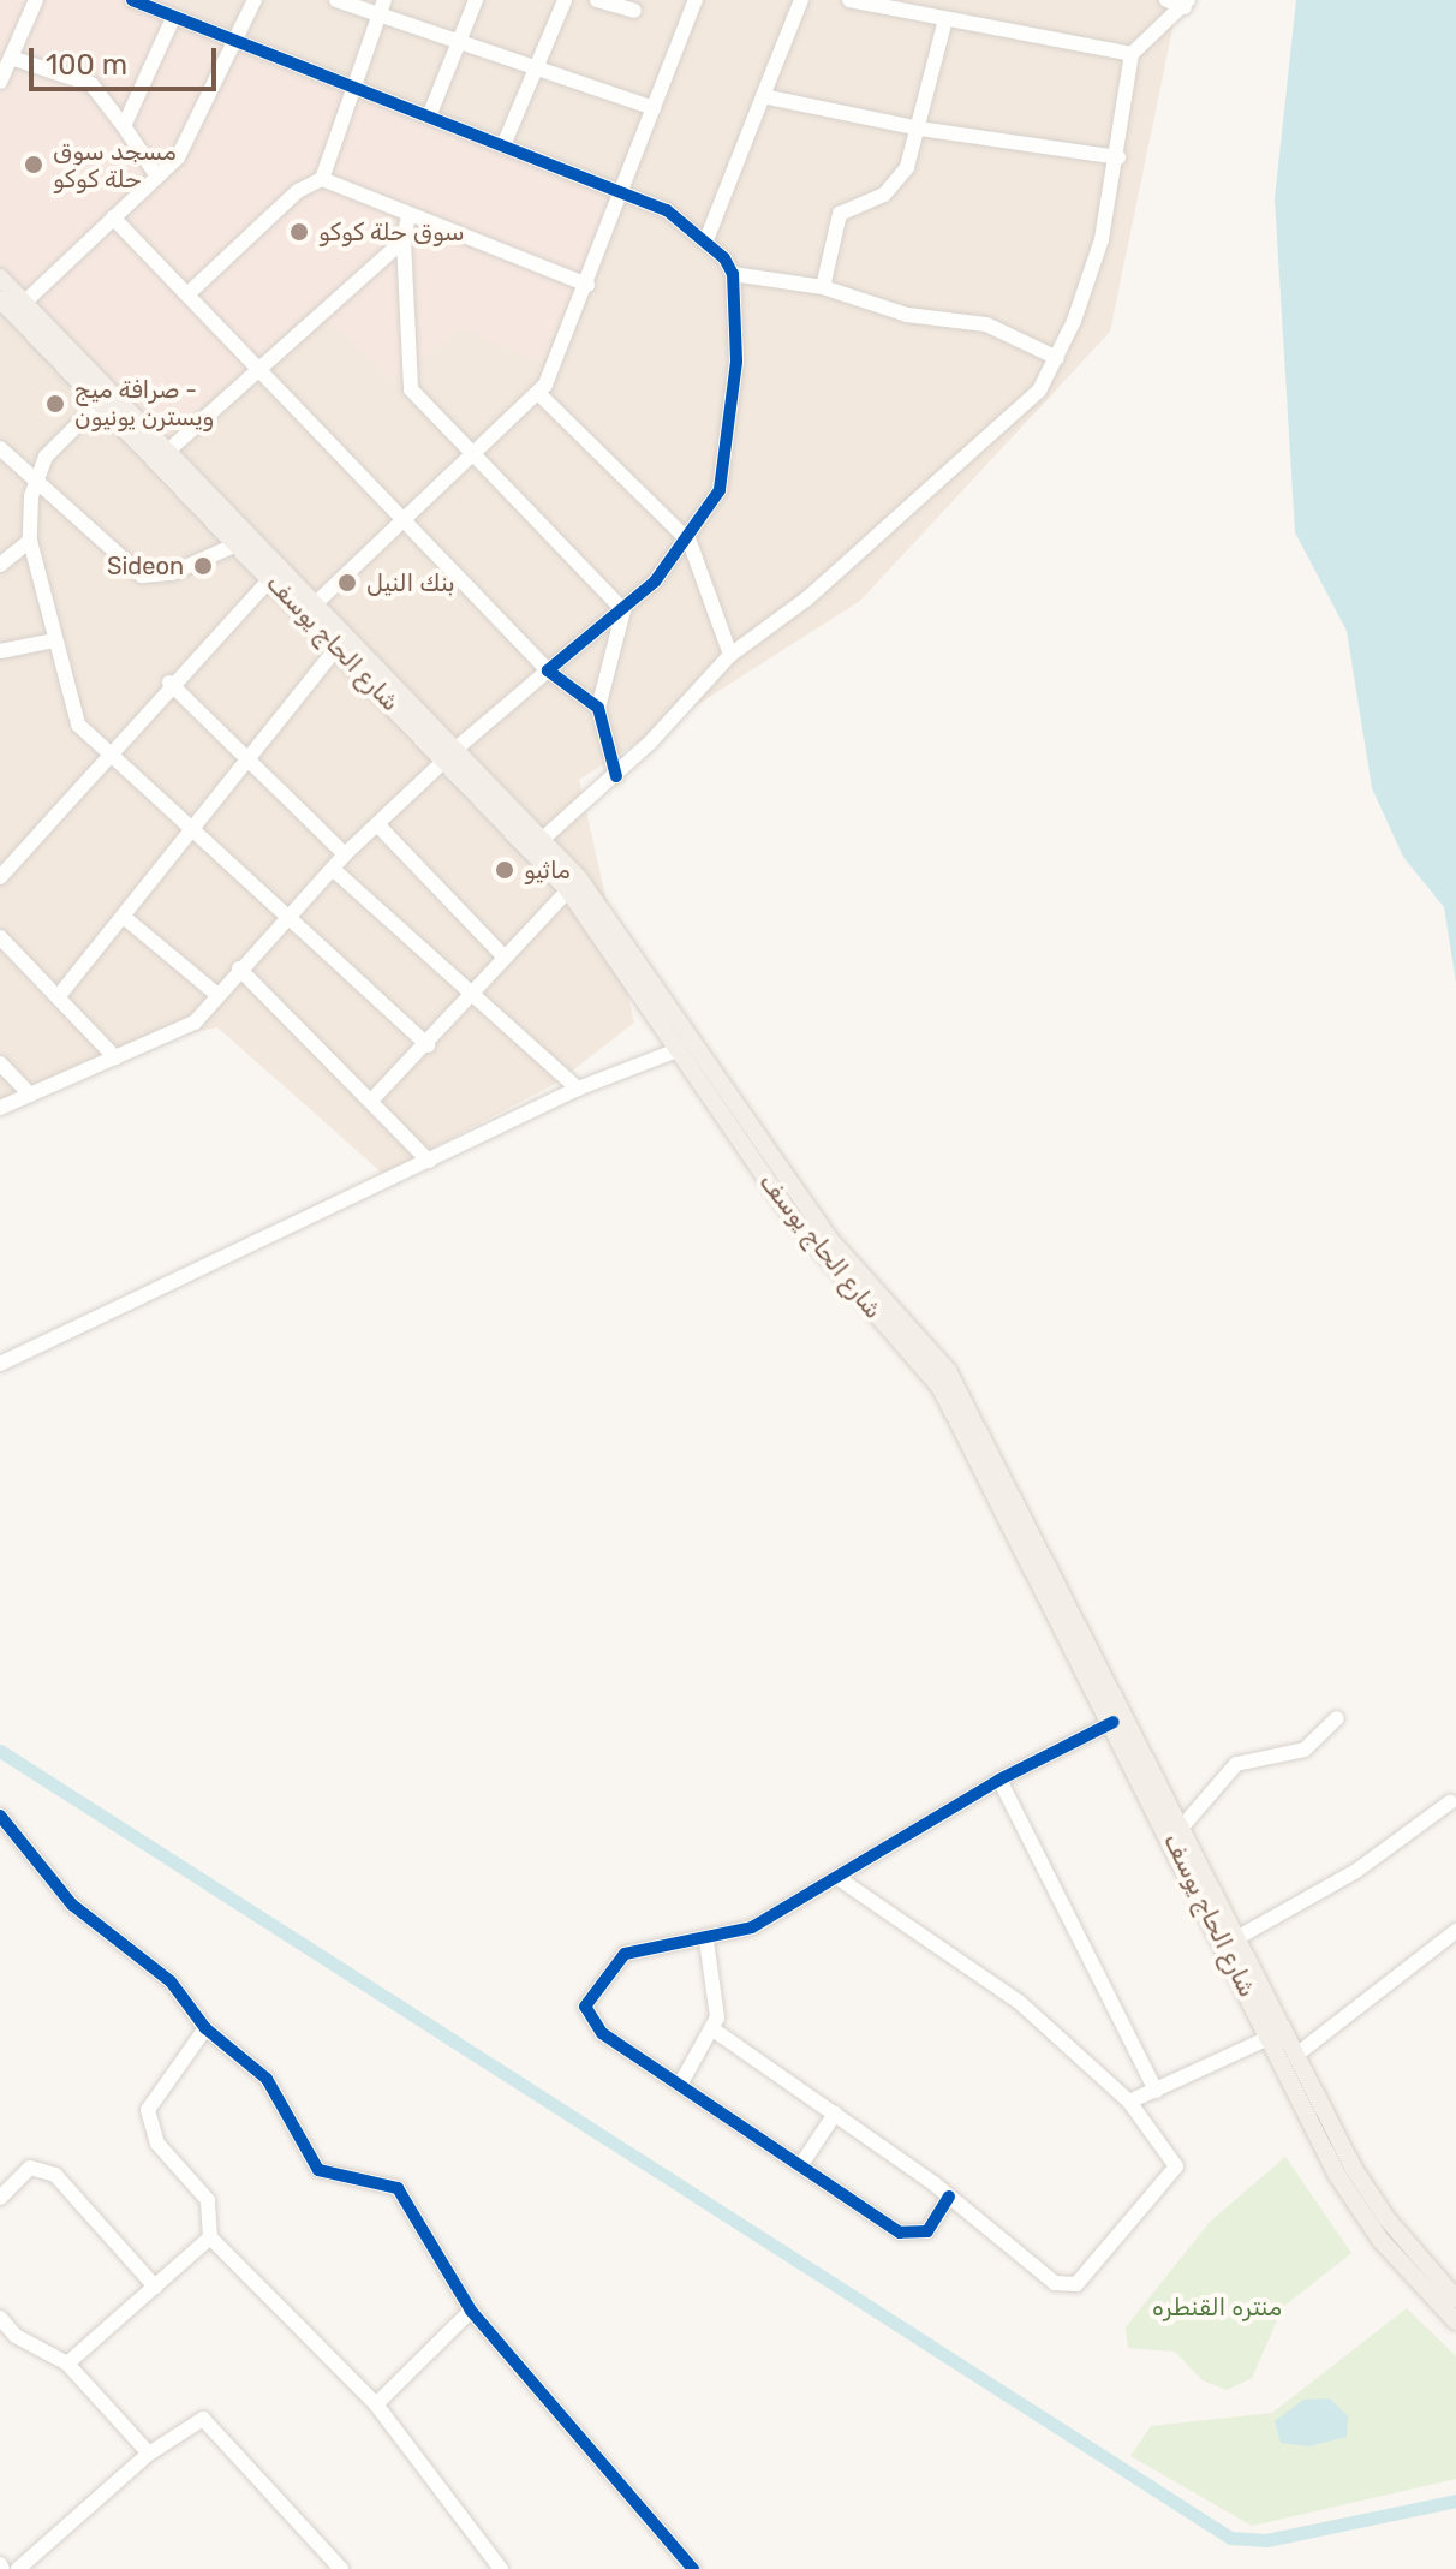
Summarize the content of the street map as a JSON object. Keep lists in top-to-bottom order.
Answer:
{
  "streets": {
    "main road": ["شارع الحاج يوسف"]
  },
  "parks": ["منتره القنطره"],
  "places": [
    "مسجد سوق حلة كوكو",
    "سوق حلة كوكو",
    "صرافة ميج - ويسترن يونيون",
    "Sideon",
    "بنك النيل",
    "ماثيو"
  ],
  "scale_bar": "100 m"
}
